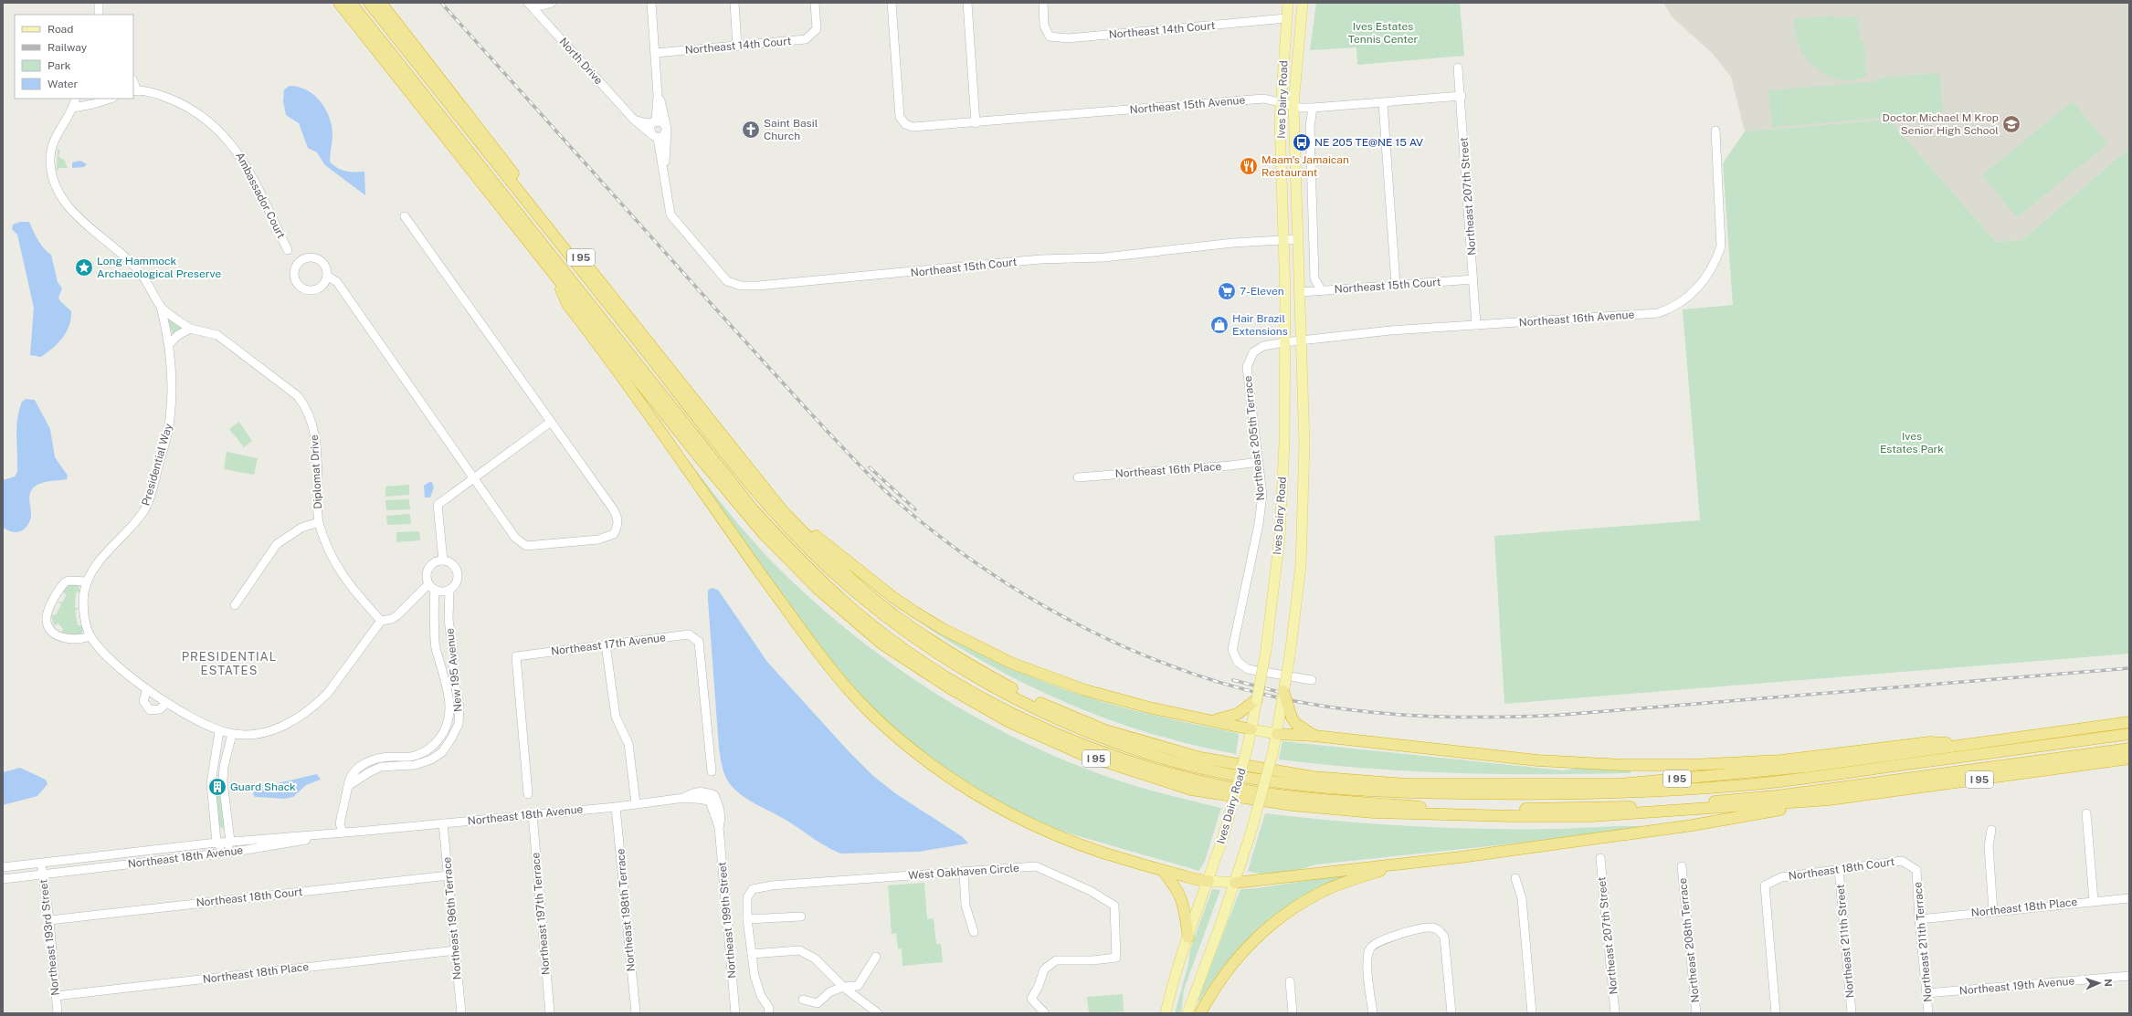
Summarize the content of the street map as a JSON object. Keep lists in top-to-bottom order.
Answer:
{
  "streets": {
    "highway": ["I 95"],
    "main road": ["Ives Dairy Road"],
    "street": [
      "Northeast 14th Court",
      "North Drive",
      "Northeast 15th Avenue",
      "Ambassador Court",
      "Northeast 207th Street",
      "Northeast 15th Court",
      "Northeast 16th Avenue",
      "Northeast 205th Terrace",
      "Presidential Way",
      "Northeast 16th Place",
      "Diplomat Drive",
      "Northeast 17th Avenue",
      "New 195 Avenue",
      "Northeast 18th Avenue",
      "Northeast 18th Court",
      "West Oakhaven Circle",
      "Northeast 18th Place",
      "Northeast 198th Terrace",
      "Northeast 197th Terrace",
      "Northeast 196th Terrace",
      "Northeast 199th Street",
      "Northeast 193rd Street",
      "Northeast 208th Terrace",
      "Northeast 211th Street",
      "Northeast 211th Terrace",
      "Northeast 19th Avenue"
    ]
  },
  "crossings": [
    ["Northeast 14th Court", "Ives Dairy Road"],
    ["Ives Dairy Road", "Northeast 15th Avenue"],
    ["Ives Dairy Road", "Northeast 15th Court"],
    ["Ives Dairy Road", "Northeast 16th Avenue"],
    ["Ives Dairy Road", "Northeast 205th Terrace"],
    ["Northeast 15th Avenue", "Northeast 207th Street"],
    ["Northeast 207th Street", "Northeast 15th Court"],
    ["Northeast 207th Street", "Northeast 16th Avenue"],
    ["Northeast 16th Avenue", "Northeast 205th Terrace"],
    ["Northeast 205th Terrace", "Northeast 16th Place"],
    ["Presidential Way", "Diplomat Drive"],
    ["New 195 Avenue", "Northeast 18th Avenue"],
    ["Northeast 18th Avenue", "Northeast 198th Terrace"],
    ["Northeast 18th Avenue", "Northeast 197th Terrace"],
    ["Northeast 18th Avenue", "Northeast 196th Terrace"],
    ["Northeast 18th Avenue", "Northeast 199th Street"],
    ["Northeast 18th Avenue", "Northeast 193rd Street"],
    ["Northeast 18th Court", "Northeast 196th Terrace"],
    ["Northeast 18th Court", "Northeast 193rd Street"],
    ["Northeast 18th Court", "Northeast 211th Street"],
    ["Northeast 18th Court", "Northeast 211th Terrace"],
    ["Northeast 18th Place", "Northeast 196th Terrace"],
    ["Northeast 18th Place", "Northeast 193rd Street"],
    ["Northeast 18th Place", "Northeast 211th Terrace"],
    ["Northeast 211th Terrace", "Northeast 19th Avenue"]
  ],
  "districts": ["PRESIDENTIAL ESTATES"],
  "parks": ["Ives Estates Tennis Center", "Ives Estates Park"],
  "places": {
    "school or university": ["Doctor Michael M Krop Senior High School"],
    "church": ["Saint Basil Church"],
    "bus stop": ["NE 205 TE@NE 15 AV"],
    "restaurant": ["Maam's Jamaican Restaurant"],
    "place": ["Long Hammock Archaeological Preserve"],
    "supermarket": ["7-Eleven"],
    "shop": ["Hair Brazil Extensions"],
    "building": ["Guard Shack"]
  },
  "legend": [
    "Road",
    "Railway",
    "Park",
    "Water"
  ],
  "north": "right"
}
